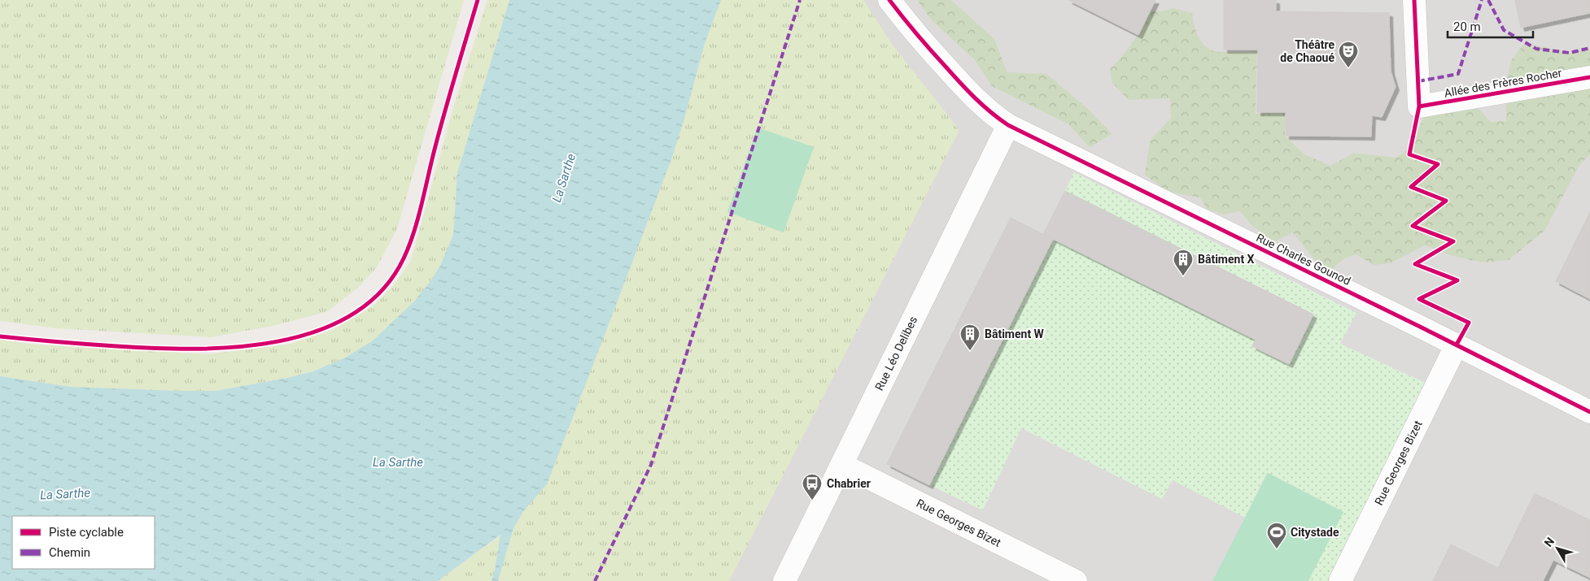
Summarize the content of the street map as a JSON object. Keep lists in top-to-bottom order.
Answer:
{
  "streets": {
    "street": [
      "Allée des Frères Rocher",
      "Rue Charles Gounod",
      "Rue Léo Delibes",
      "Rue Georges Bizet"
    ]
  },
  "crossings": [
    ["Rue Charles Gounod", "Rue Léo Delibes"],
    ["Rue Charles Gounod", "Rue Georges Bizet"],
    ["Rue Léo Delibes", "Rue Georges Bizet"]
  ],
  "water": ["La Sarthe"],
  "places": {
    "theatre": ["Théâtre de Chaoué"],
    "building": ["Bâtiment X", "Bâtiment W"],
    "bus stop": ["Chabrier"],
    "sports": ["Citystade"]
  },
  "legend": ["Piste cyclable", "Chemin"],
  "scale_bar": "20 m",
  "north": "top left"
}
